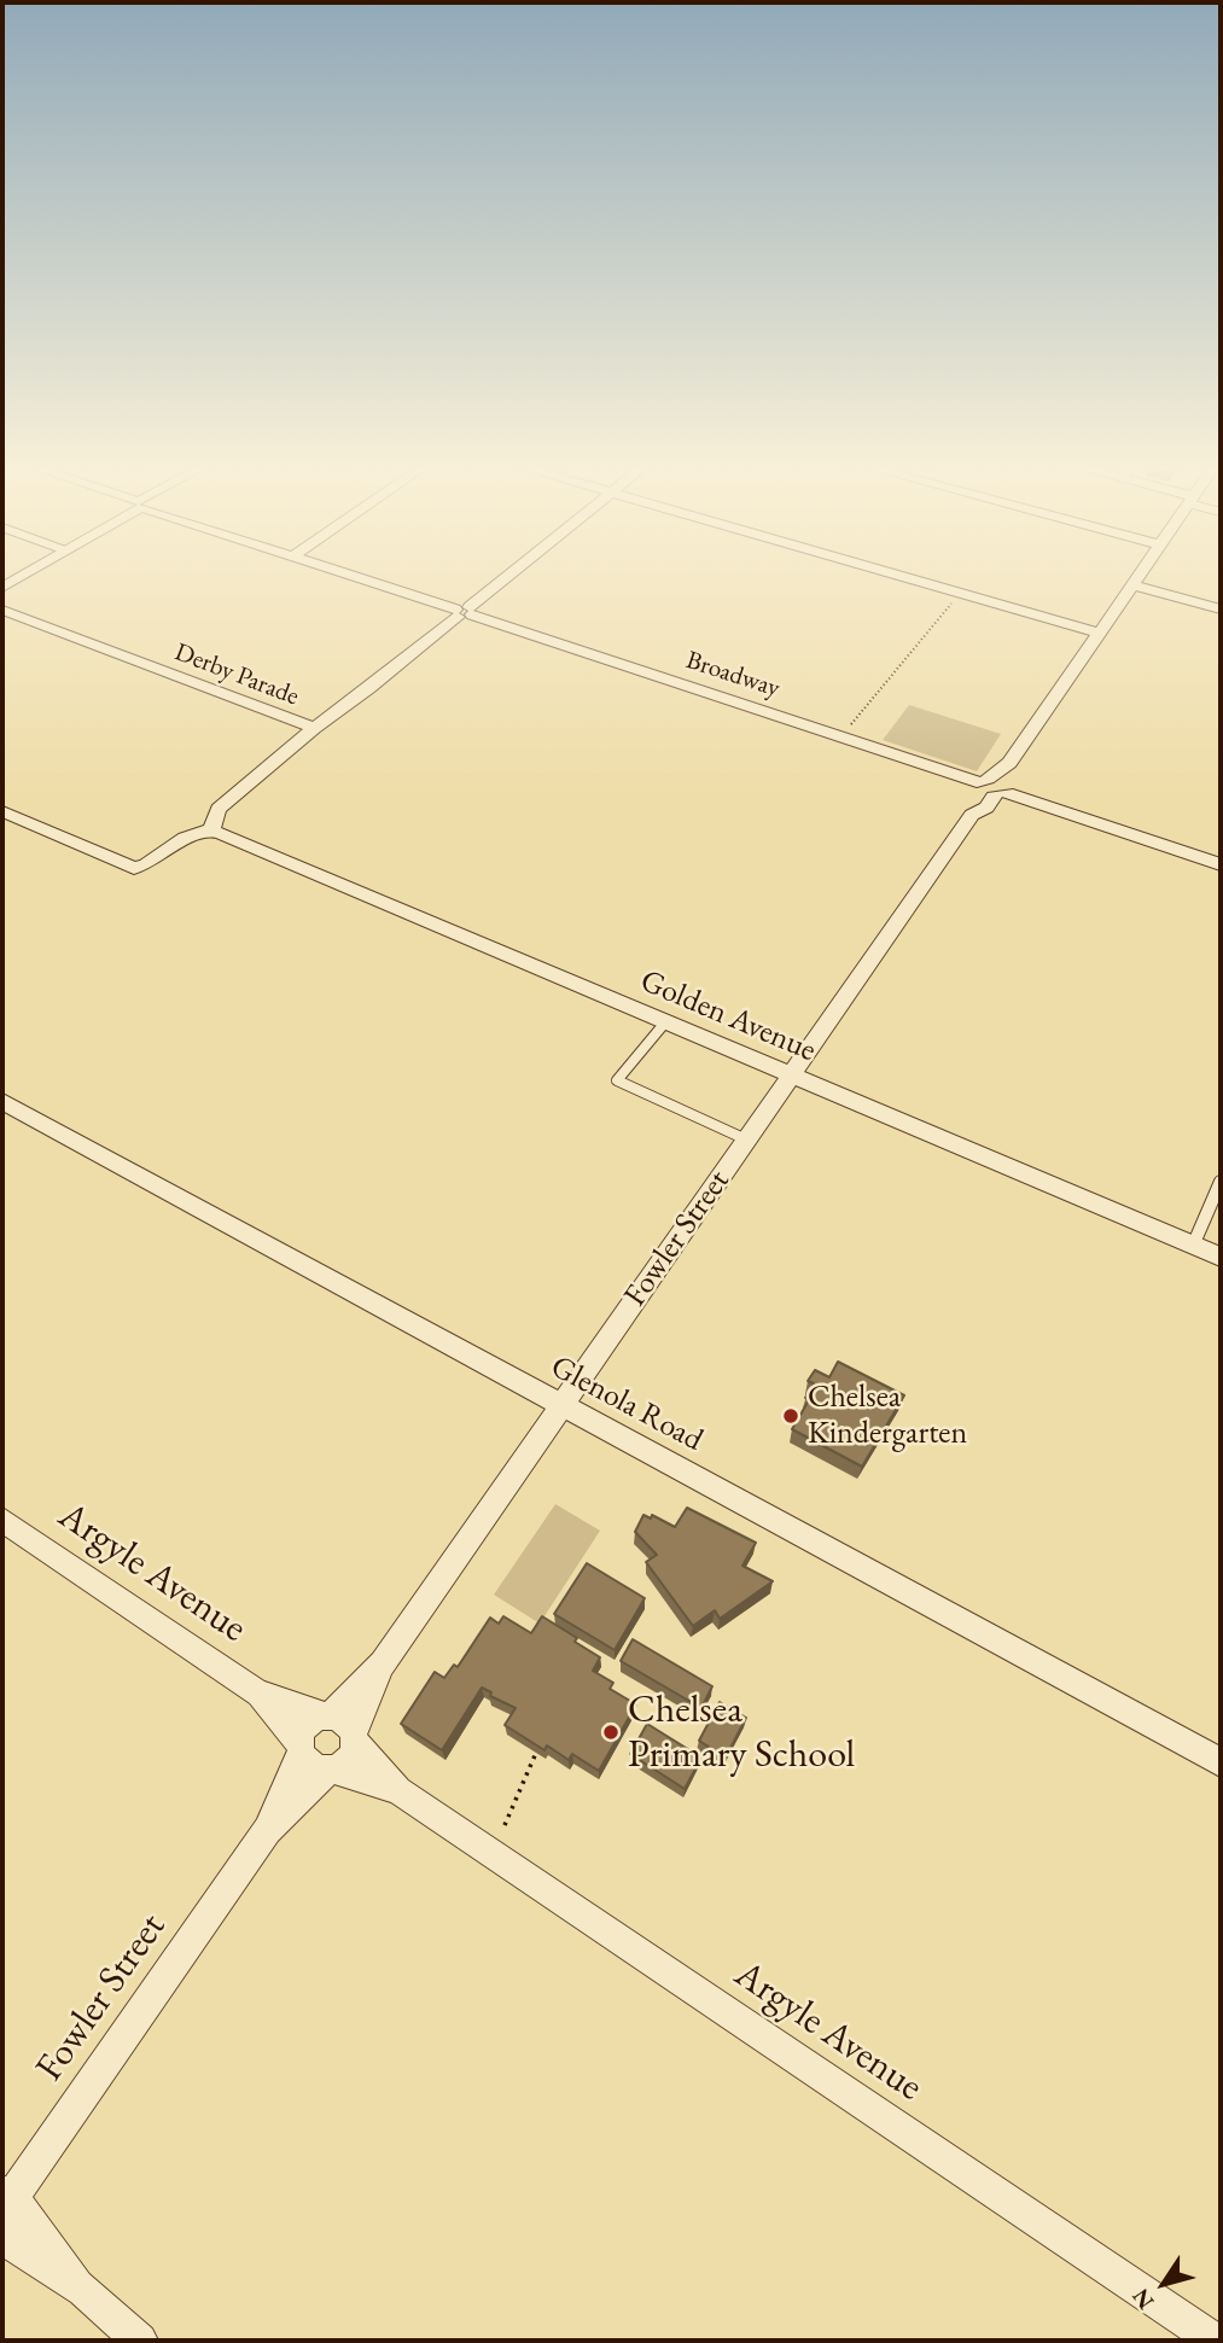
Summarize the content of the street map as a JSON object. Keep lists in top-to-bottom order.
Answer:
{
  "streets": {
    "street": [
      "Derby Parade",
      "Broadway",
      "Golden Avenue",
      "Fowler Street",
      "Glenola Road",
      "Argyle Avenue"
    ]
  },
  "crossings": [
    ["Broadway", "Fowler Street"],
    ["Golden Avenue", "Fowler Street"],
    ["Fowler Street", "Glenola Road"],
    ["Fowler Street", "Argyle Avenue"]
  ],
  "places": ["Chelsea Kindergarten", "Chelsea Primary School"],
  "north": "bottom left"
}
